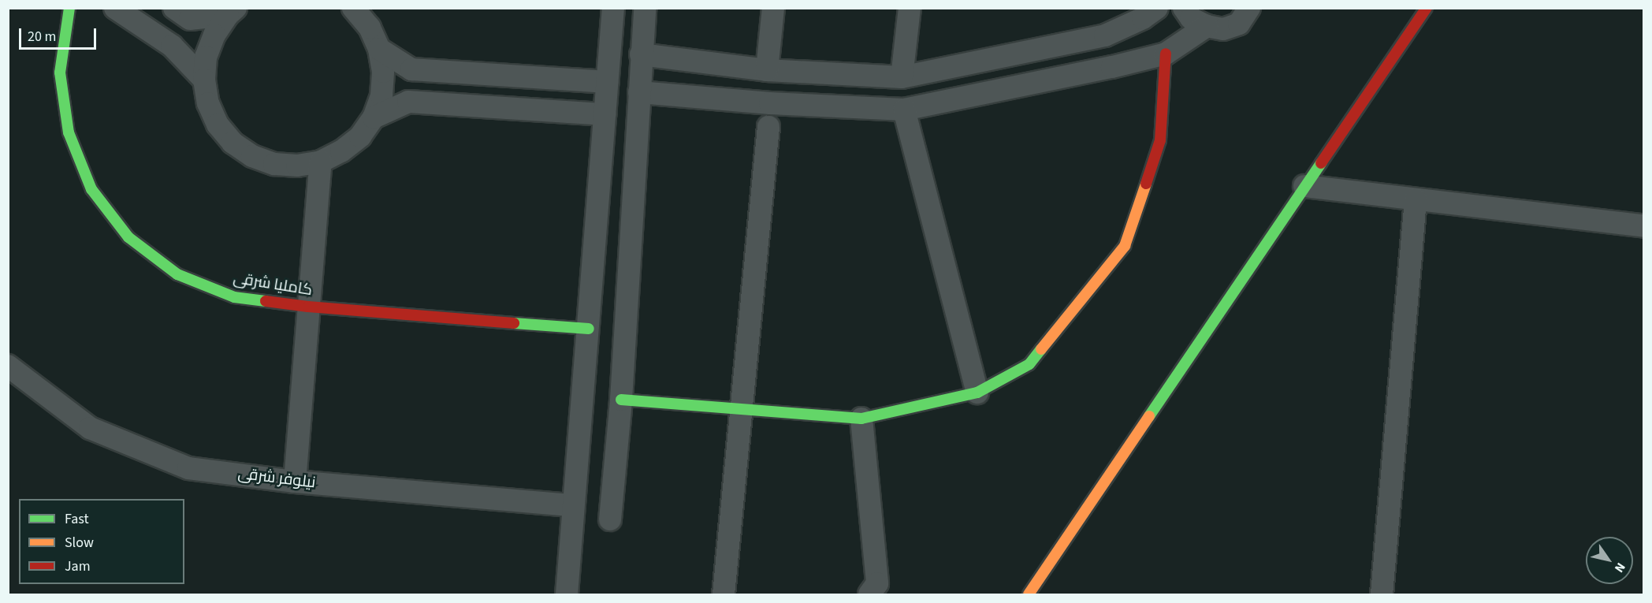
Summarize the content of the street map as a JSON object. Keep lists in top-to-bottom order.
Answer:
{
  "streets": {
    "street": ["کاملیا شرقی", "نیلوفر شرقی"]
  },
  "legend": ["Fast", "Slow", "Jam"],
  "scale_bar": "20 m",
  "north": "bottom right"
}
